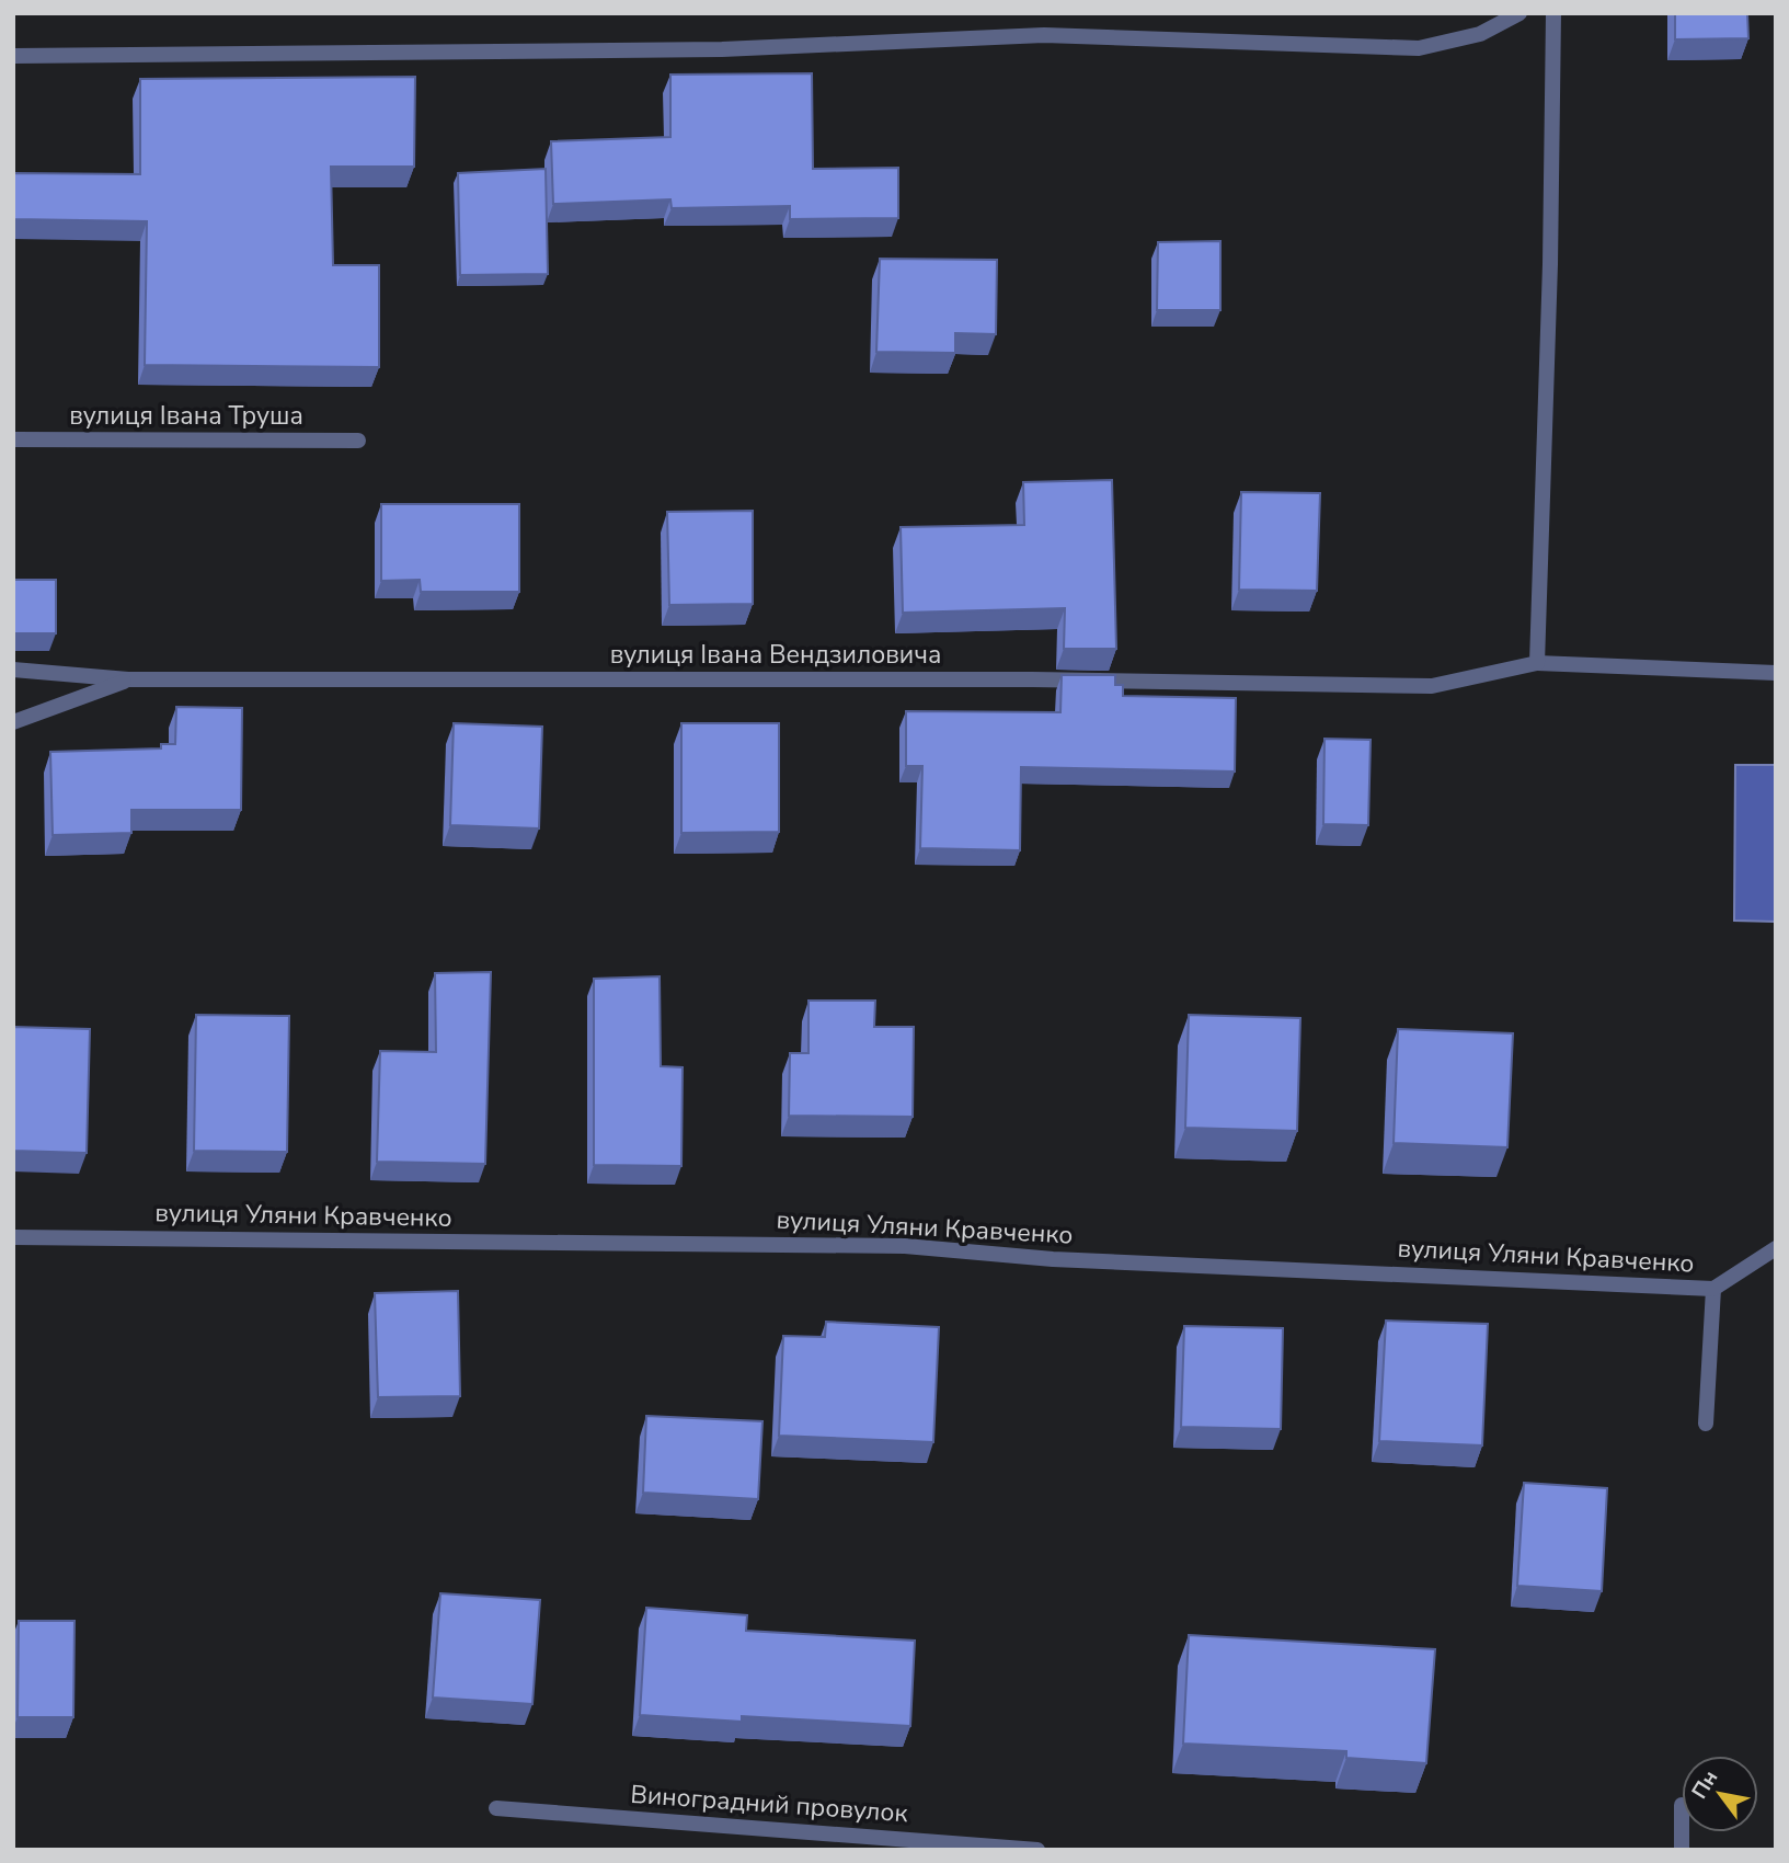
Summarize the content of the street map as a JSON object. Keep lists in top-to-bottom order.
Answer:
{
  "streets": {
    "street": [
      "вулиця Івана Труша",
      "вулиця Івана Вендзиловича",
      "вулиця Уляни Кравченко",
      "Виноградний провулок"
    ]
  },
  "north": "top left"
}
